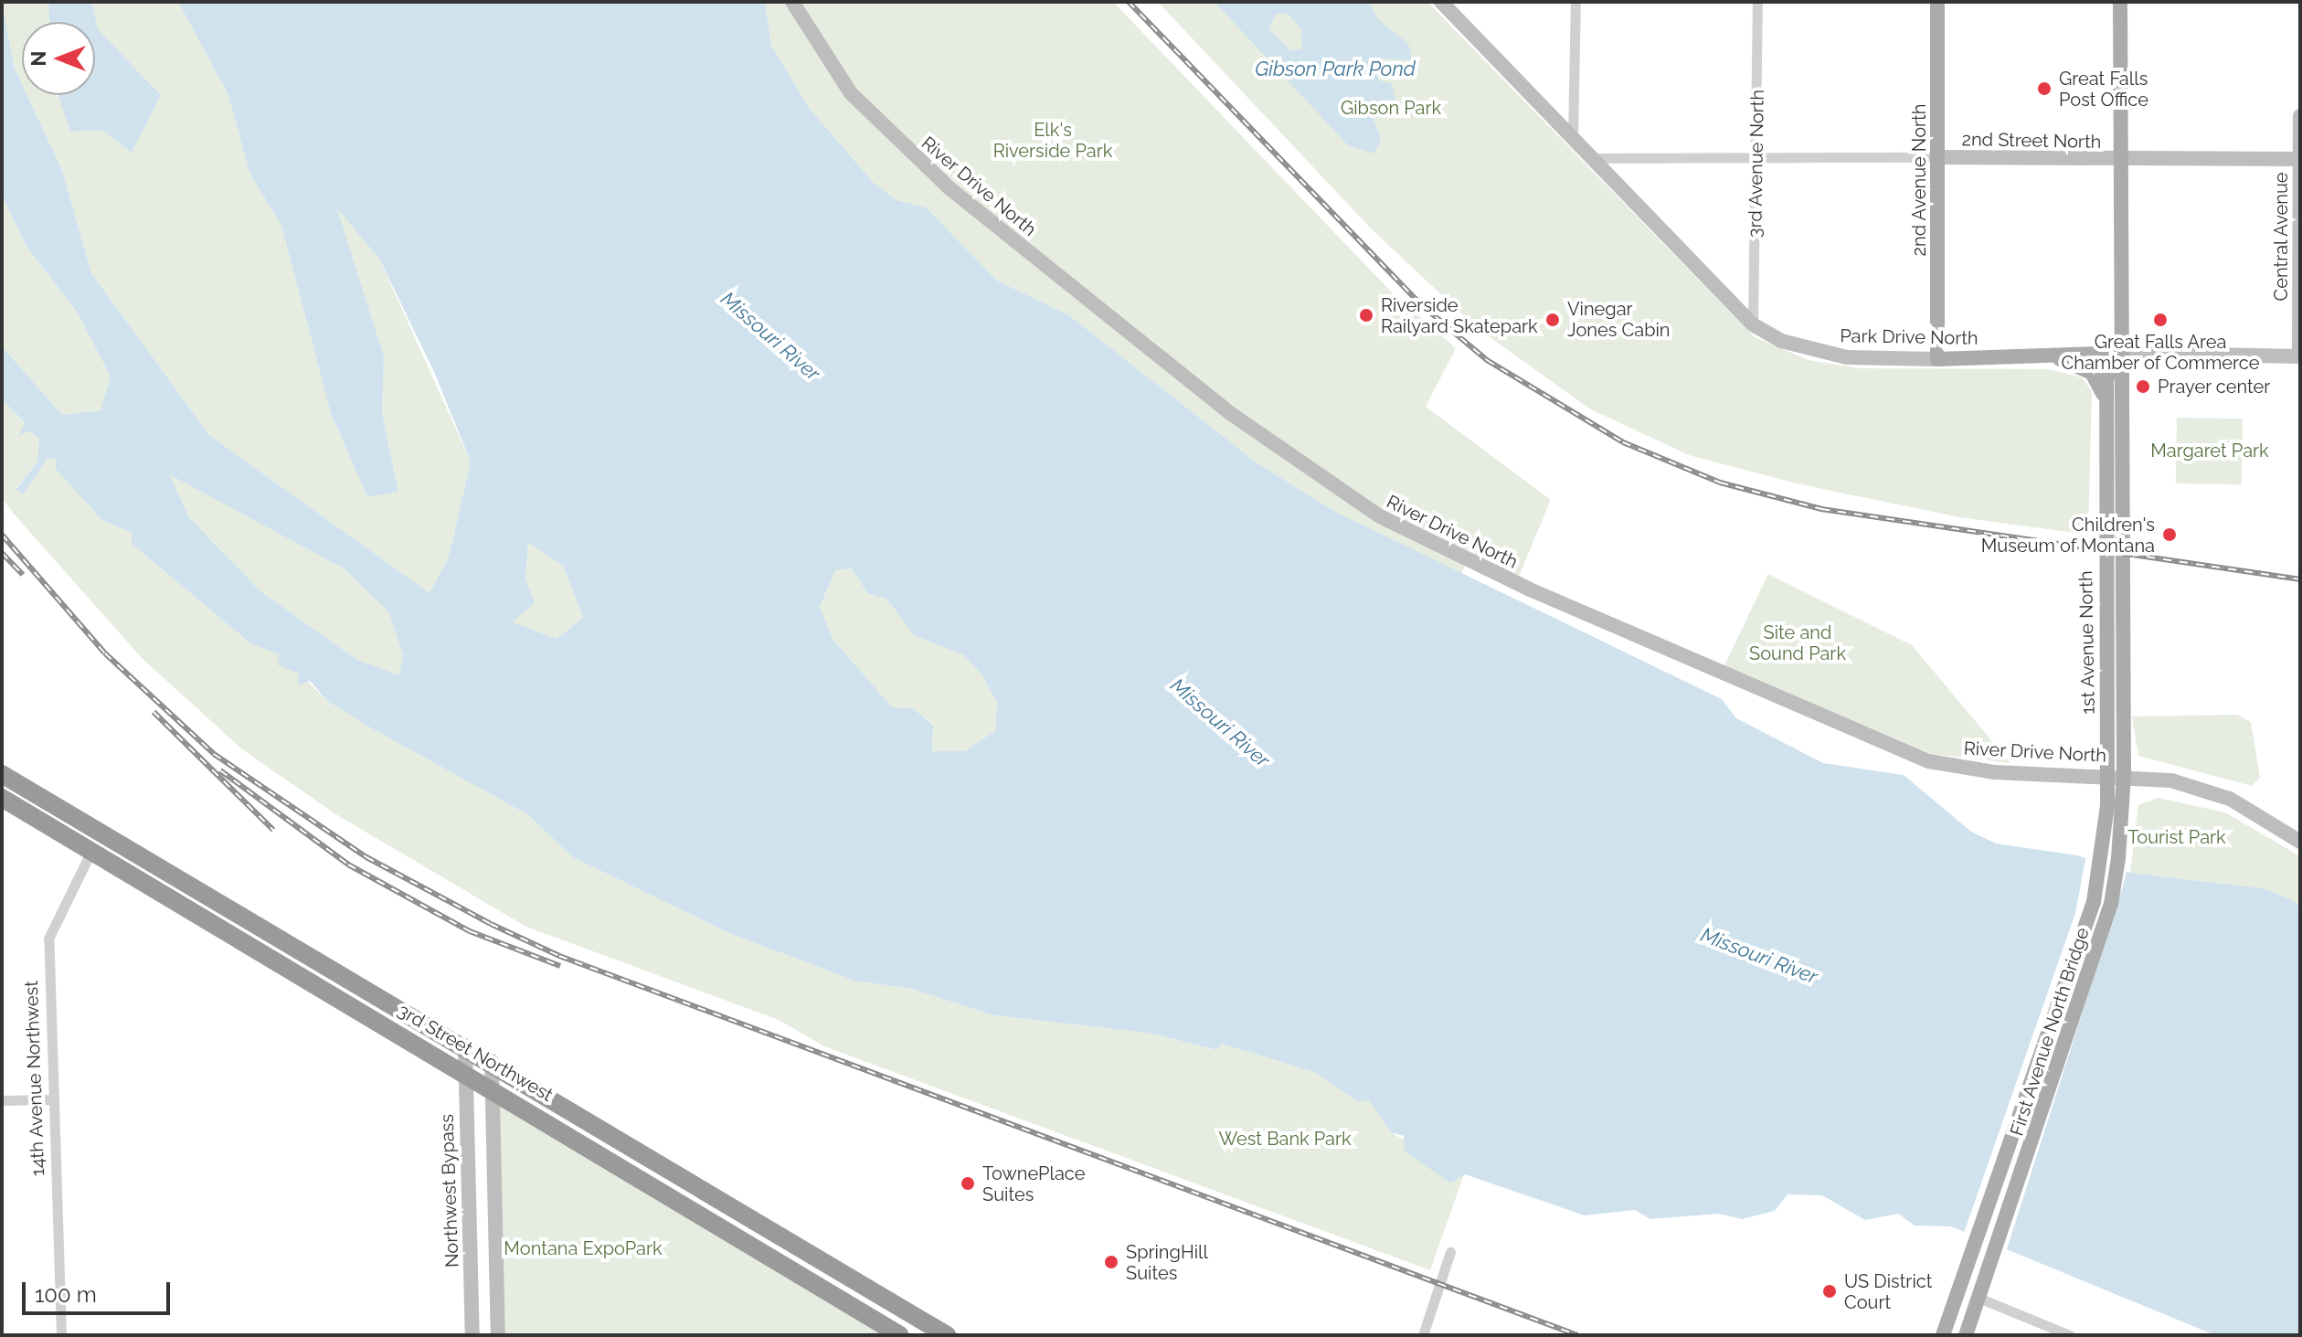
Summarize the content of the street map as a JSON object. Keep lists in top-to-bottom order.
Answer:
{
  "streets": {
    "highway": ["3rd Street Northwest"],
    "main road": [
      "2nd Street North",
      "2nd Avenue North",
      "River Drive North",
      "Central Avenue",
      "Park Drive North",
      "1st Avenue North",
      "First Avenue North Bridge",
      "14th Avenue Northwest",
      "Northwest Bypass"
    ],
    "street": ["3rd Avenue North"]
  },
  "crossings": [
    ["2nd Street North", "3rd Avenue North"],
    ["2nd Street North", "2nd Avenue North"],
    ["2nd Street North", "Central Avenue"],
    ["2nd Street North", "Park Drive North"],
    ["2nd Street North", "1st Avenue North"],
    ["3rd Avenue North", "Park Drive North"],
    ["2nd Avenue North", "Park Drive North"],
    ["River Drive North", "1st Avenue North"],
    ["Central Avenue", "Park Drive North"],
    ["Park Drive North", "1st Avenue North"],
    ["1st Avenue North", "First Avenue North Bridge"],
    ["3rd Street Northwest", "14th Avenue Northwest"],
    ["3rd Street Northwest", "Northwest Bypass"]
  ],
  "water": ["Gibson Park Pond", "Missouri River"],
  "parks": [
    "Gibson Park",
    "Elk's Riverside Park",
    "Margaret Park",
    "Site and Sound Park",
    "Tourist Park",
    "West Bank Park",
    "Montana ExpoPark"
  ],
  "places": [
    "Great Falls Post Office",
    "Riverside Railyard Skatepark",
    "Vinegar Jones Cabin",
    "Great Falls Area Chamber of Commerce",
    "Prayer center",
    "Children's Museum of Montana",
    "TownePlace Suites",
    "SpringHill Suites",
    "US District Court"
  ],
  "scale_bar": "100 m",
  "north": "left"
}
